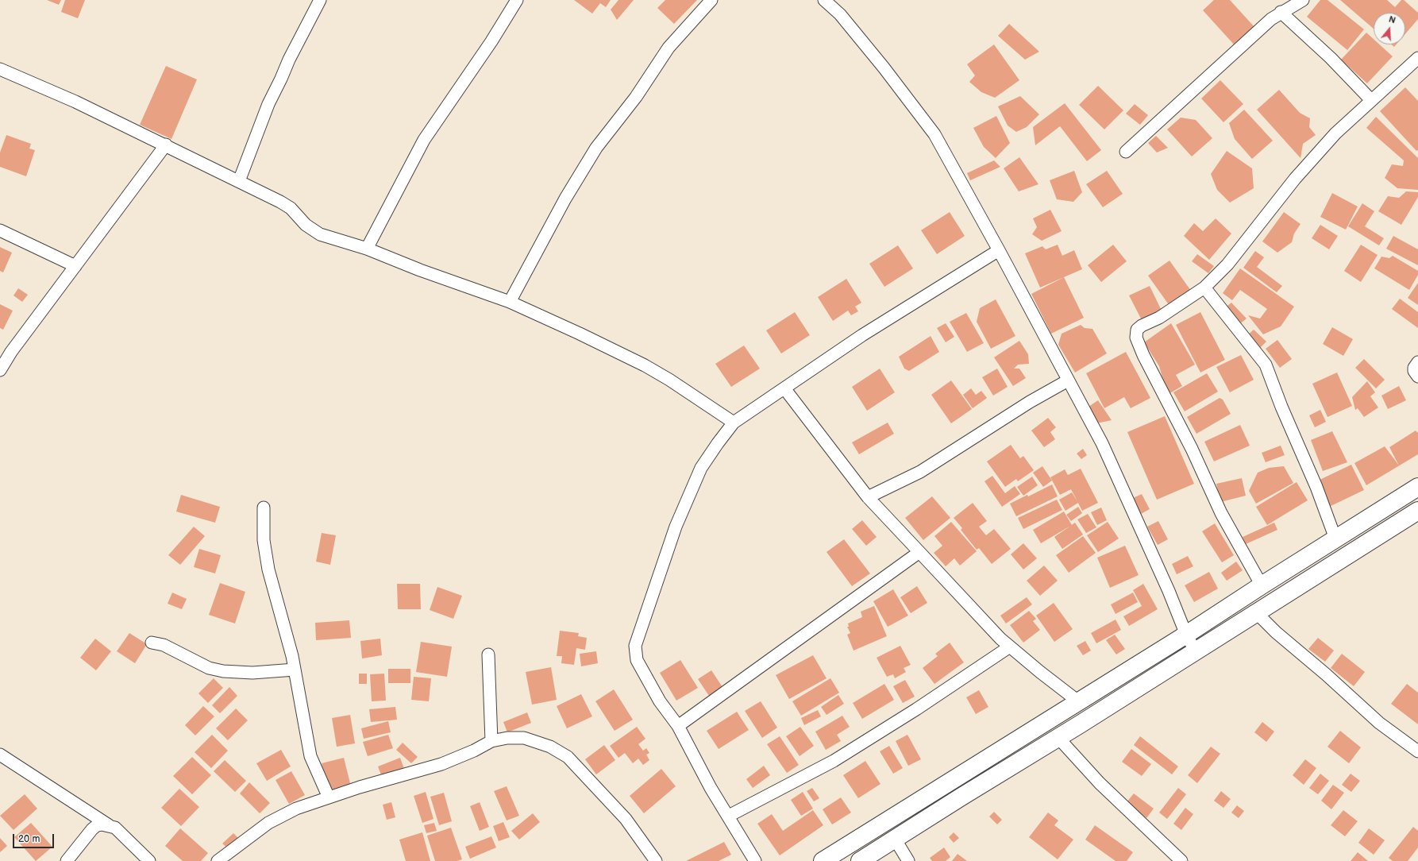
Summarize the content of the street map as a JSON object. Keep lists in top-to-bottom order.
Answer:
{
  "scale_bar": "20 m",
  "north": "top"
}
